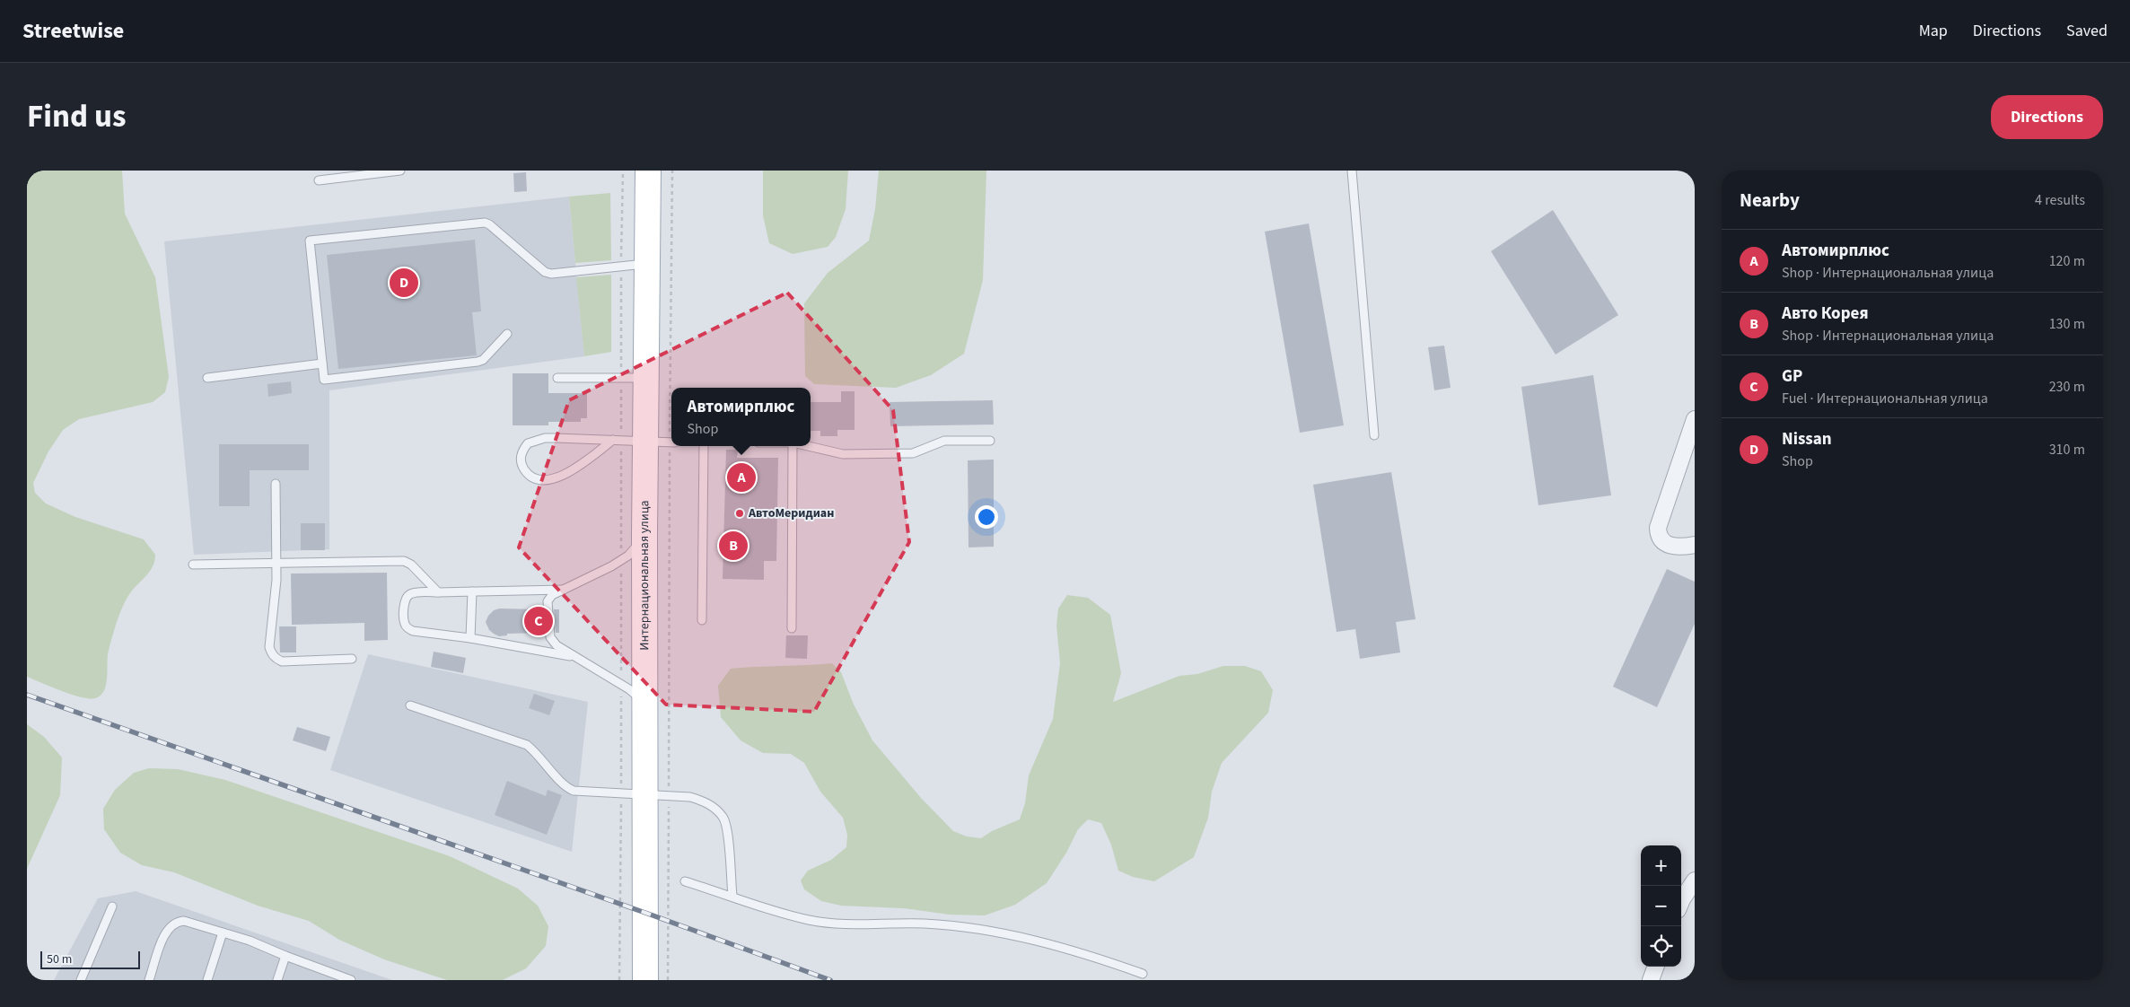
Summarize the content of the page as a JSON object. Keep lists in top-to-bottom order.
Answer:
{
  "streets": {
    "main road": ["Интернациональная улица"]
  },
  "places": ["АвтоМеридиан"],
  "scale_bar": "50 m",
  "page": {
    "header": "Streetwise",
    "nav": ["Map", "Directions", "Saved"],
    "title": "Find us",
    "buttons": "Directions",
    "heading": ["Nearby", "4 results"],
    "list": [
      {
        "mark": "A",
        "name": "Автомирплюс",
        "note": "Shop · Интернациональная улица",
        "value": "120 m"
      },
      {
        "mark": "B",
        "name": "Авто Корея",
        "note": "Shop · Интернациональная улица",
        "value": "130 m"
      },
      {
        "mark": "C",
        "name": "GP",
        "note": "Fuel · Интернациональная улица",
        "value": "230 m"
      },
      {
        "mark": "D",
        "name": "Nissan",
        "note": "Shop",
        "value": "310 m"
      }
    ],
    "pins": [
      "D",
      "A",
      "B",
      "C"
    ],
    "popup": ["Автомирплюс", "Shop"],
    "map_buttons": ["+", "−"],
    "scale": "50 m"
  }
}
